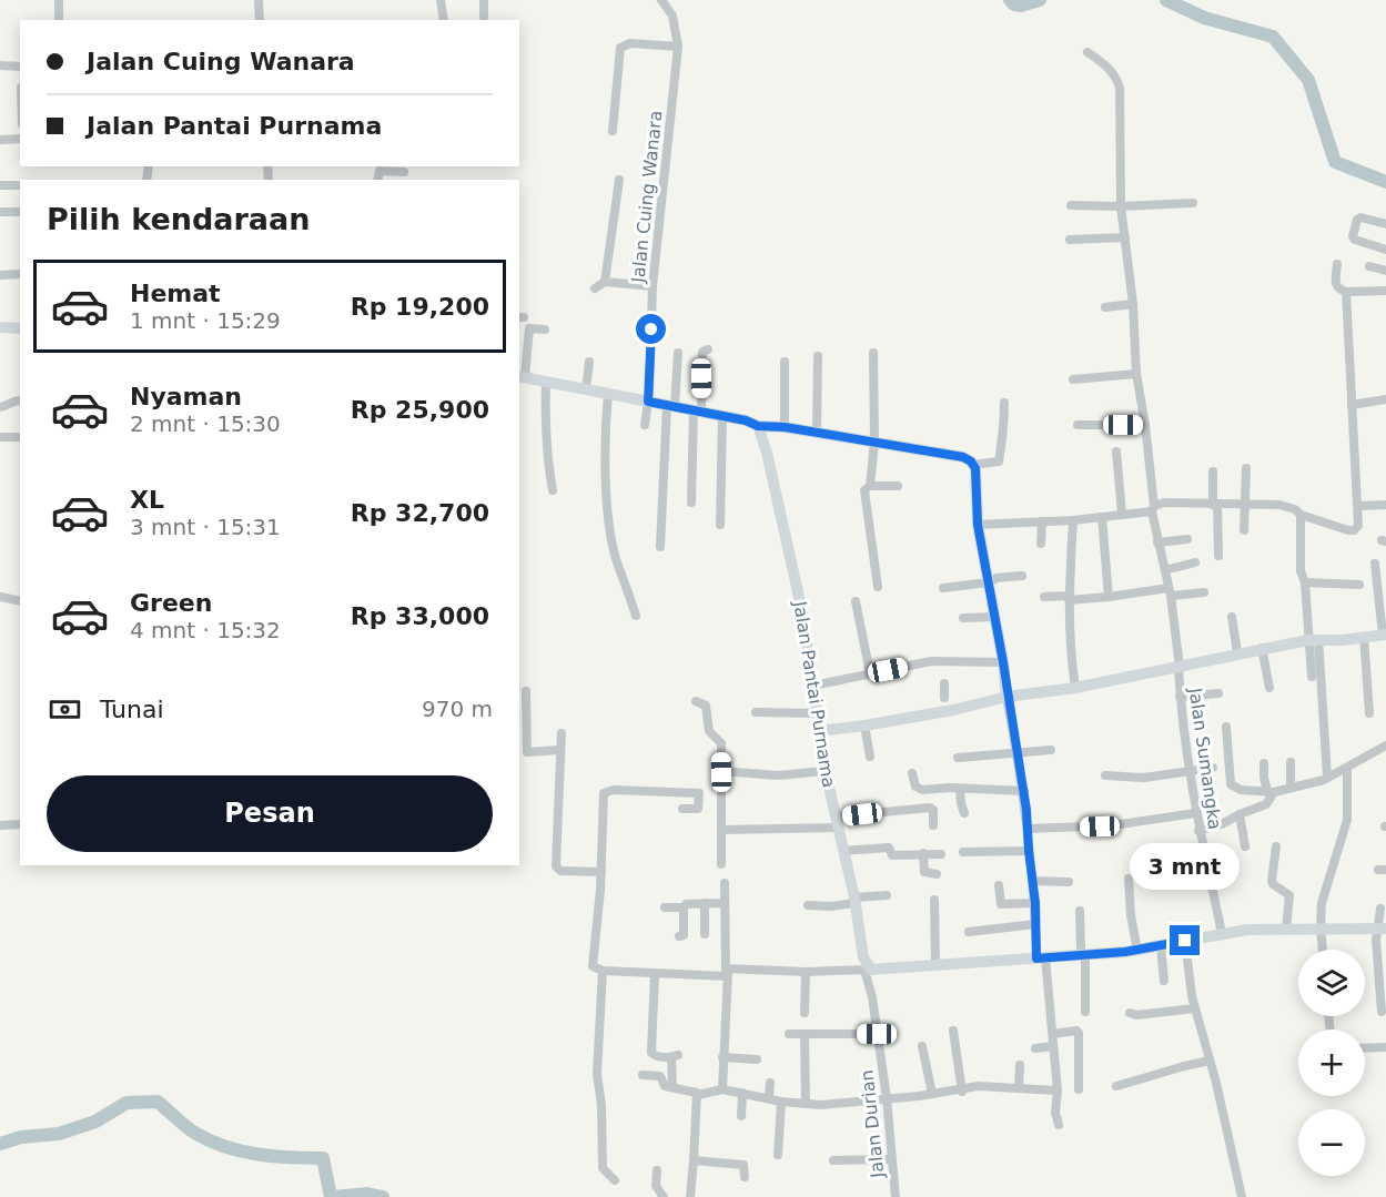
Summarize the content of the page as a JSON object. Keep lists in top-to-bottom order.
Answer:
{
  "streets": {
    "street": [
      "Jalan Cuing Wanara",
      "Jalan Pantai Purnama",
      "Jalan Sumangka",
      "Jalan Durian"
    ]
  },
  "crossings": [
    ["Jalan Pantai Purnama", "Jalan Durian"]
  ],
  "page": {
    "banner": ["Jalan Cuing Wanara", "Jalan Pantai Purnama"],
    "heading": "Pilih kendaraan",
    "list": [
      {
        "name": "Hemat",
        "note": "1 mnt · 15:29",
        "value": "Rp 19,200"
      },
      {
        "name": "Nyaman",
        "note": "2 mnt · 15:30",
        "value": "Rp 25,900"
      },
      {
        "name": "XL",
        "note": "3 mnt · 15:31",
        "value": "Rp 32,700"
      },
      {
        "name": "Green",
        "note": "4 mnt · 15:32",
        "value": "Rp 33,000"
      }
    ],
    "pay": ["Tunai", "970 m"],
    "buttons": "Pesan",
    "bubble": "3 mnt",
    "map_buttons": ["+", "−"]
  }
}
